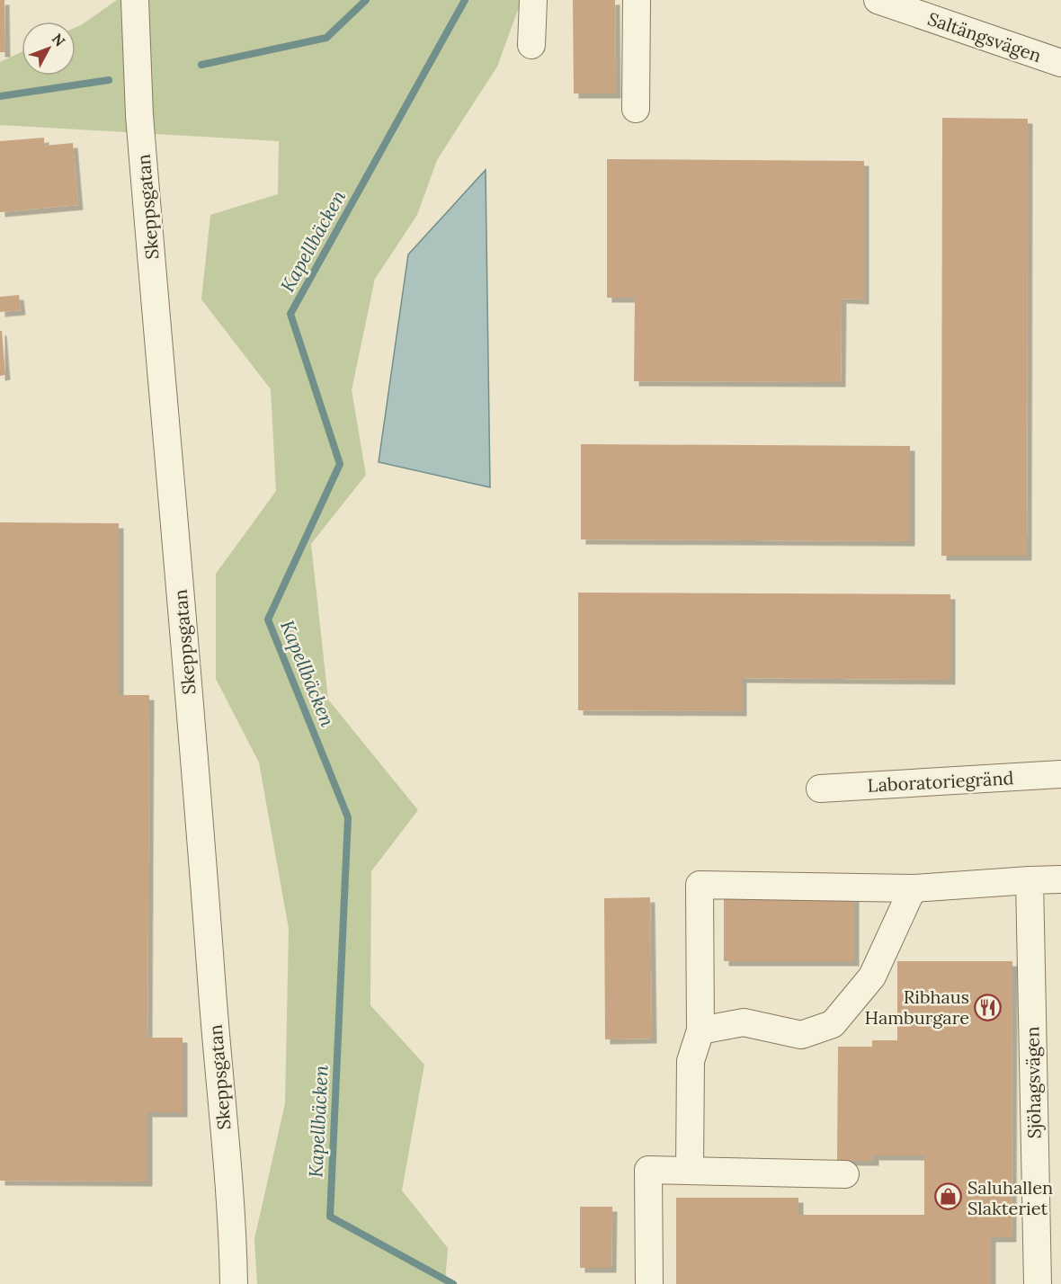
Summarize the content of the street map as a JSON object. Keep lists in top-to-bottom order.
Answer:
{
  "streets": {
    "street": [
      "Saltängsvägen",
      "Skeppsgatan",
      "Laboratoriegränd",
      "Sjöhagsvägen"
    ]
  },
  "water": ["Kapellbäcken"],
  "places": {
    "restaurant": ["Ribhaus Hamburgare"],
    "shop": ["Saluhallen Slakteriet"]
  },
  "north": "top right"
}
